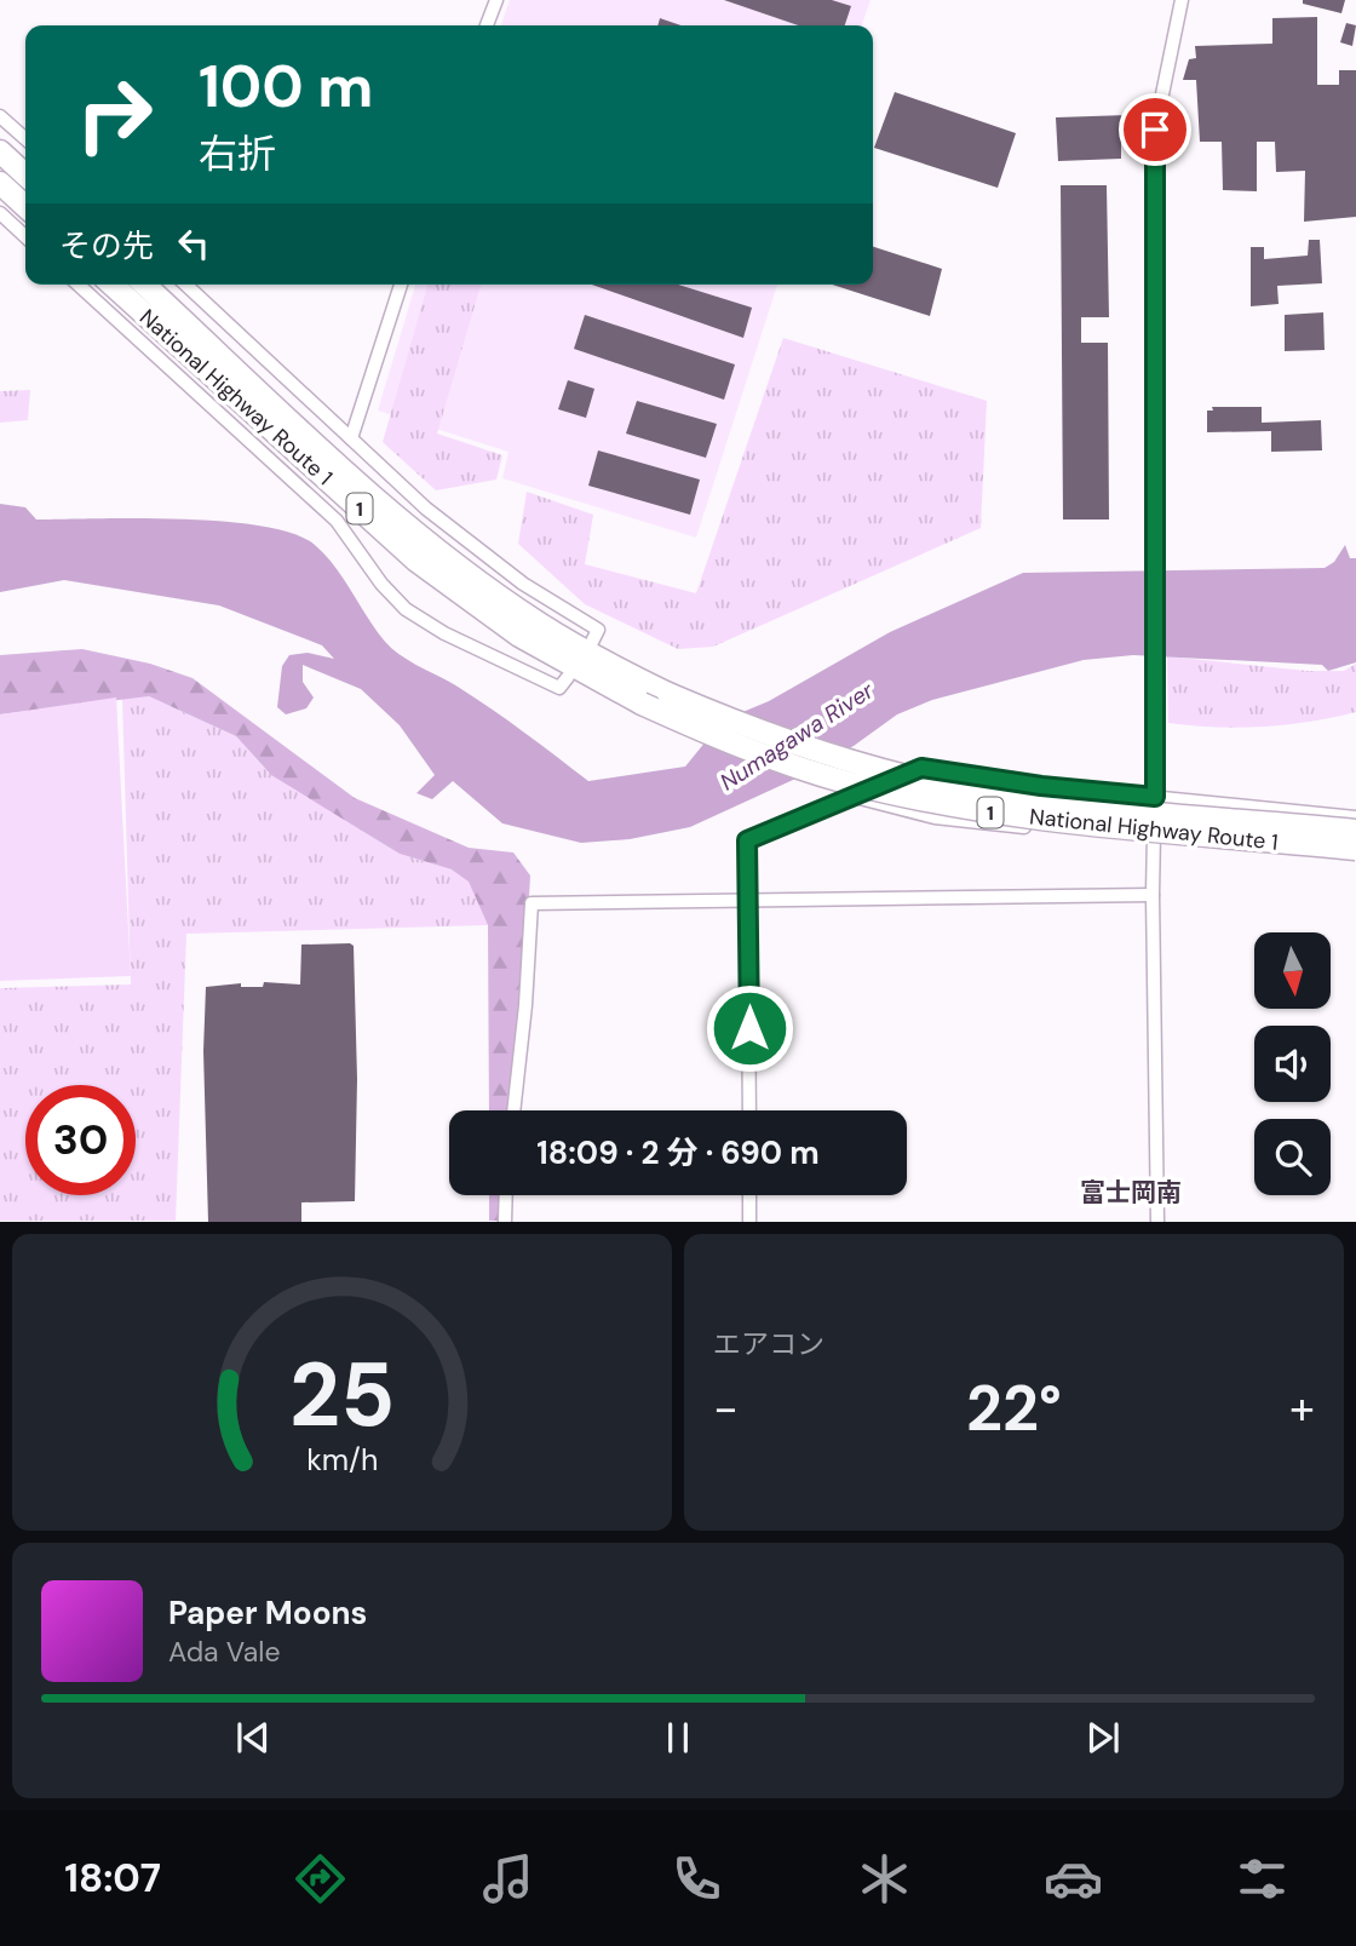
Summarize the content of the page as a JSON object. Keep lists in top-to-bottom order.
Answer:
{
  "streets": {
    "highway": ["National Highway Route 1", "1"]
  },
  "districts": ["富士岡南"],
  "water": ["Numagawa River"],
  "north": "bottom",
  "page": {
    "turn": ["100 m", "右折"],
    "then": "その先",
    "limit": "30",
    "trip": "18:09 · 2 分 · 690 m",
    "tile": "エアコン",
    "heat": ["−", "22°", "+"],
    "song": ["Paper Moons", "Ada Vale"],
    "tabs": "18:07",
    "gauge": ["25", "km/h"]
  }
}
